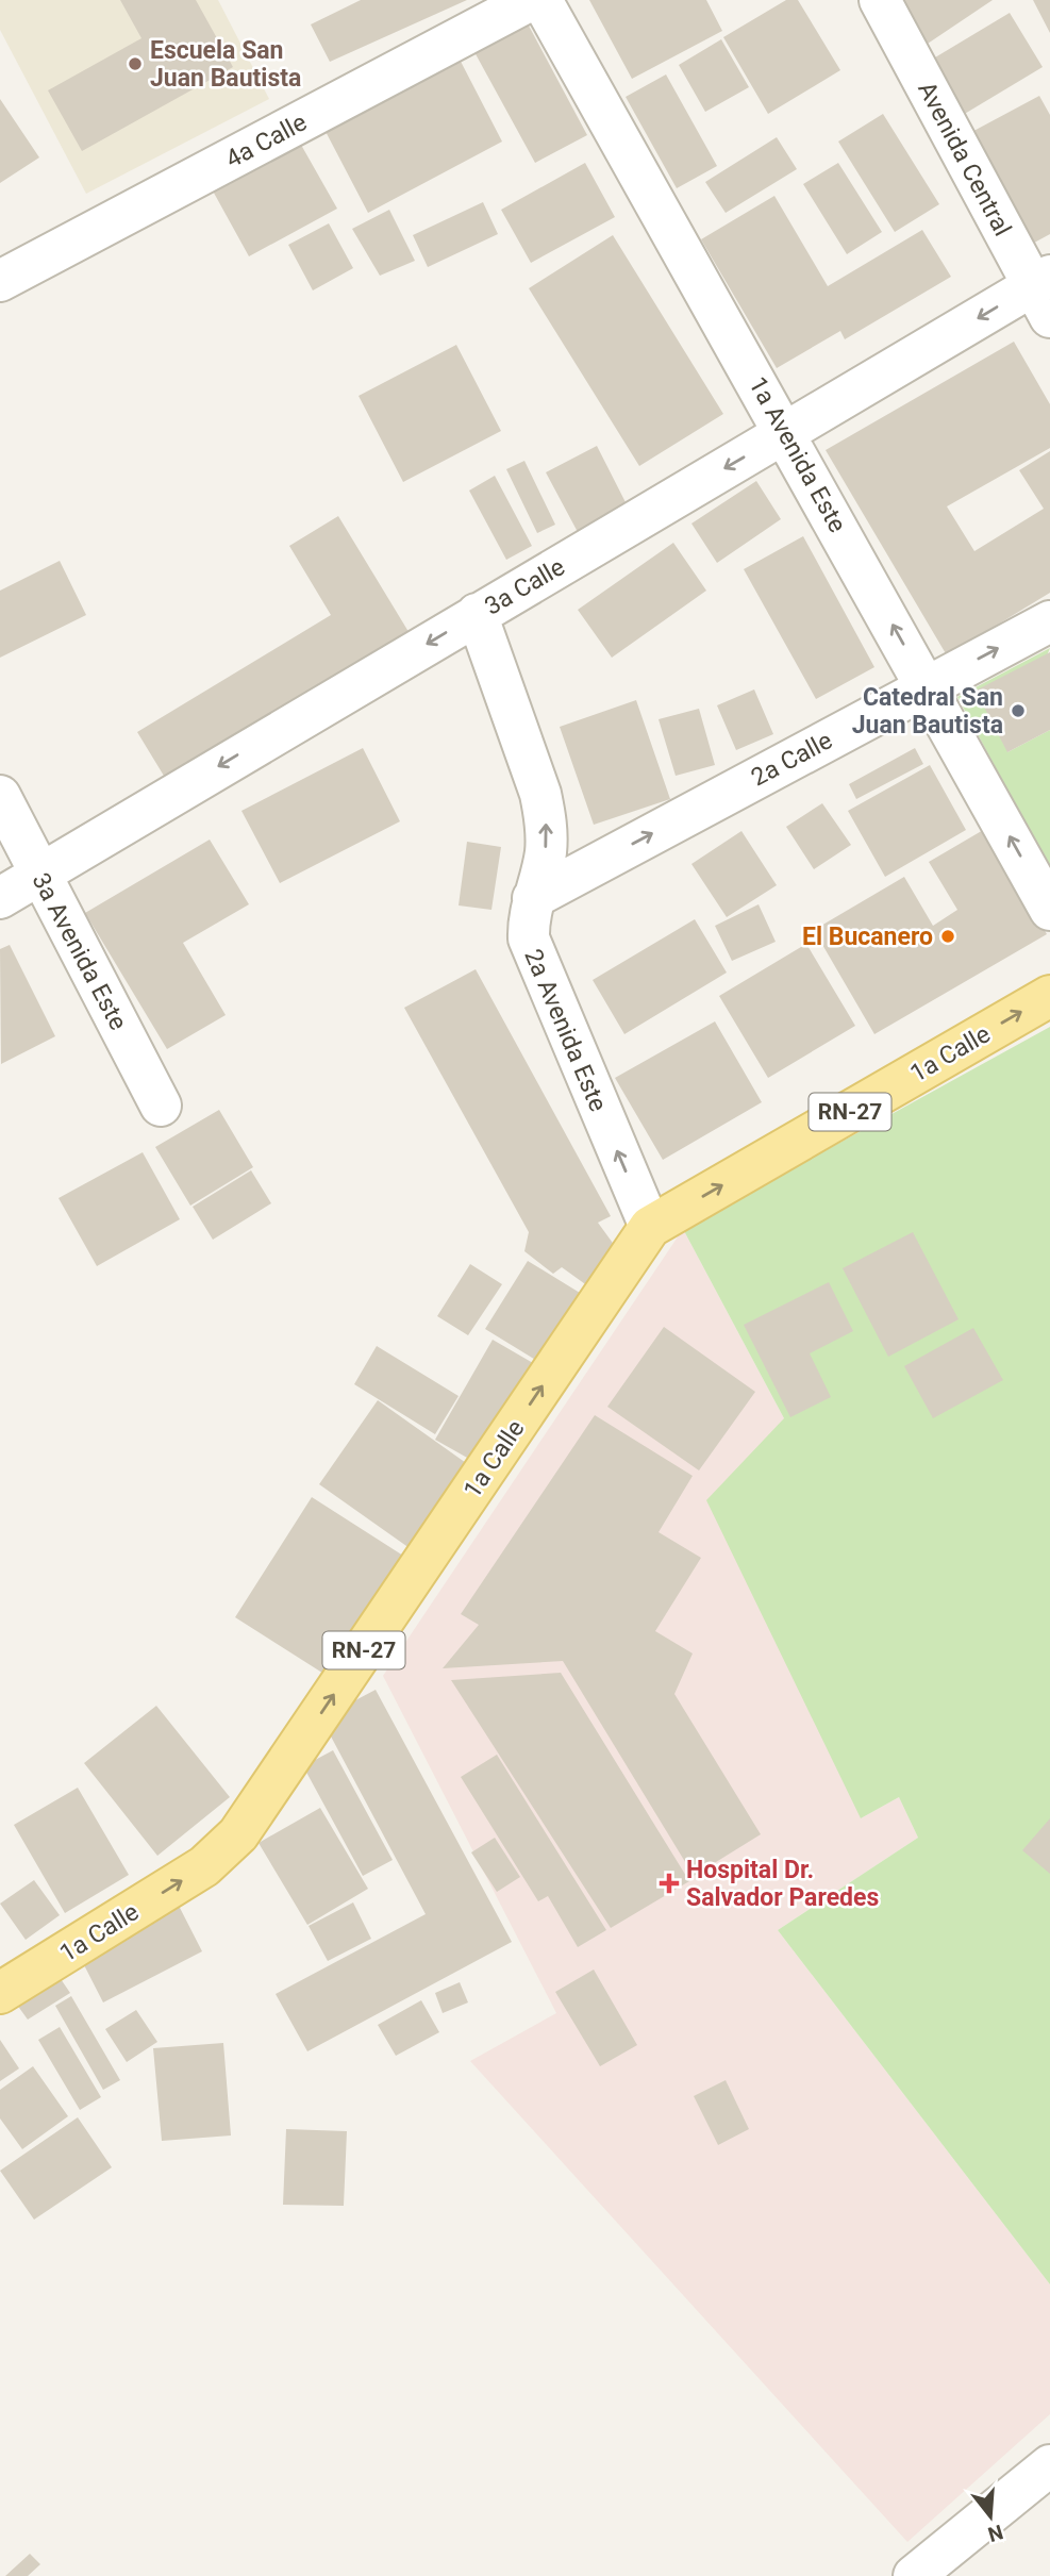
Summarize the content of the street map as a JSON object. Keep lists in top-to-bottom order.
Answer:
{
  "streets": {
    "main road": ["1a Calle", "RN-27"],
    "street": [
      "4a Calle",
      "Avenida Central",
      "1a Avenida Este",
      "3a Calle",
      "2a Calle",
      "3a Avenida Este",
      "2a Avenida Este"
    ]
  },
  "crossings": [
    ["Avenida Central", "3a Calle"],
    ["1a Avenida Este", "3a Calle"],
    ["1a Avenida Este", "2a Calle"],
    ["3a Calle", "3a Avenida Este"],
    ["3a Calle", "2a Avenida Este"],
    ["2a Calle", "2a Avenida Este"],
    ["2a Avenida Este", "1a Calle"]
  ],
  "one_way": [
    "1a Avenida Este",
    "3a Calle",
    "2a Calle",
    "2a Avenida Este",
    "1a Calle"
  ],
  "places": {
    "other": ["Escuela San Juan Bautista", "Catedral San Juan Bautista", "El Bucanero"],
    "health": ["Hospital Dr. Salvador Paredes"]
  },
  "north": "bottom"
}
